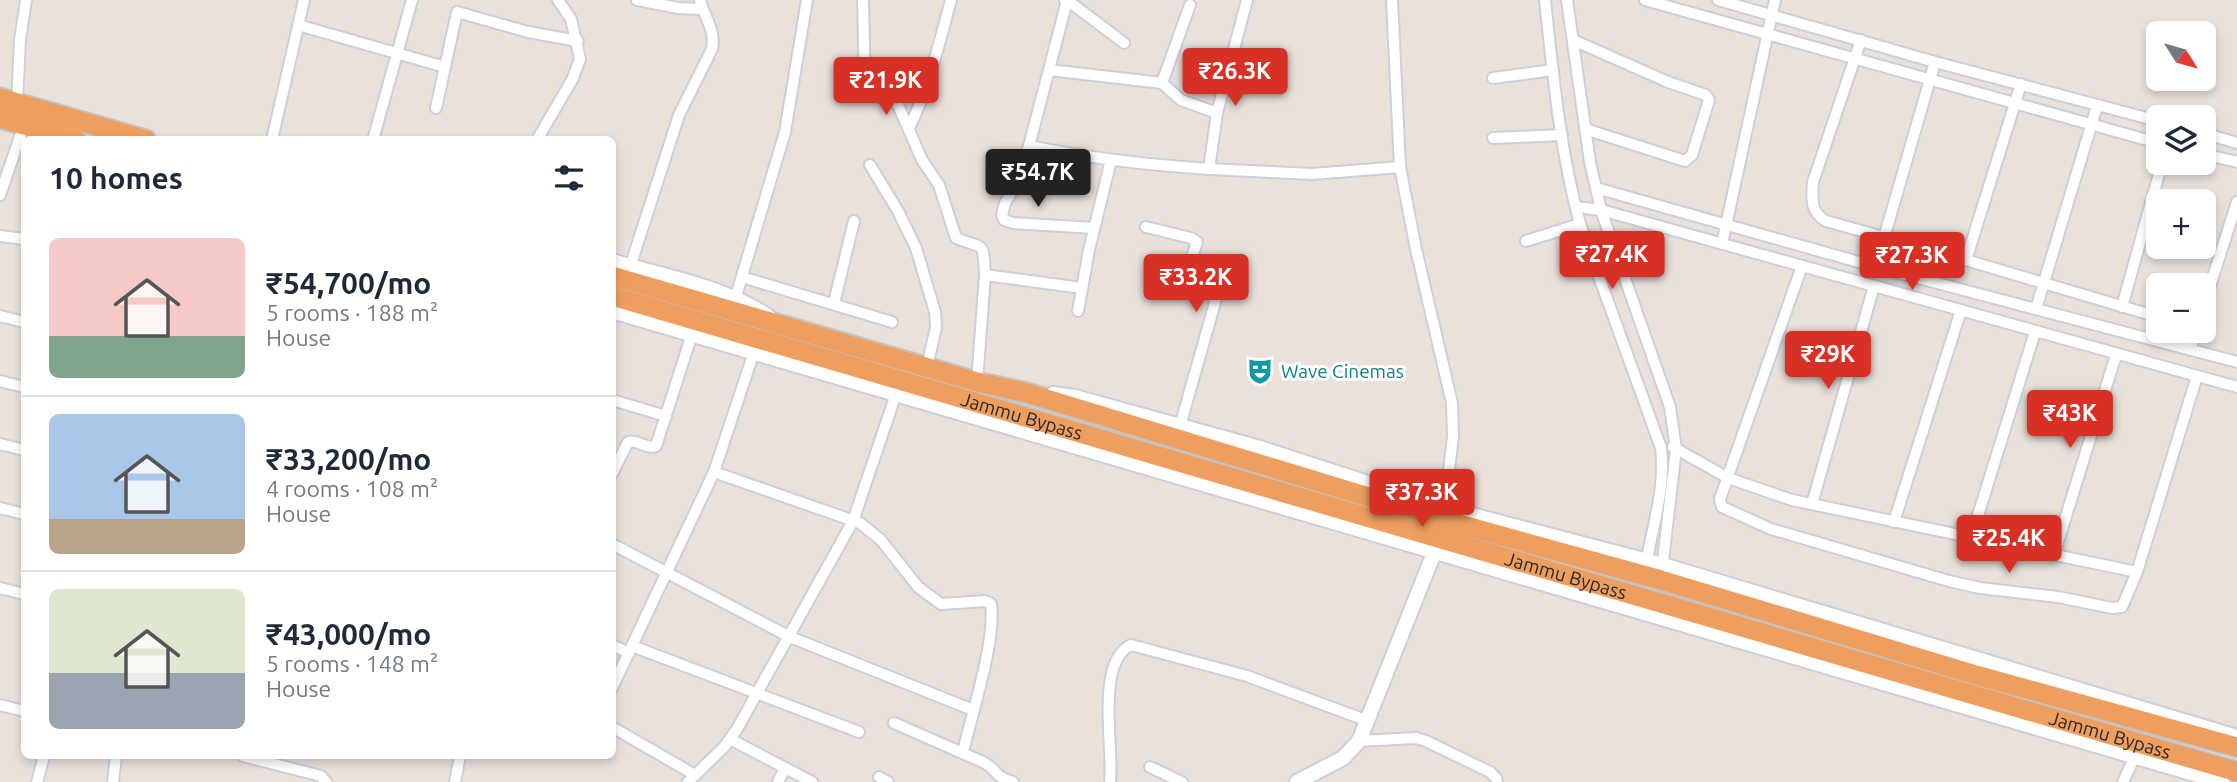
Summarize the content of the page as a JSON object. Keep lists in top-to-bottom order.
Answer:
{
  "streets": {
    "highway": ["Jammu Bypass"]
  },
  "places": {
    "theatre": ["Wave Cinemas"]
  },
  "north": "bottom right",
  "page": {
    "map_buttons": ["+", "−"],
    "price": [
      "₹26.3K",
      "₹21.9K",
      "₹54.7K",
      "₹27.4K",
      "₹27.3K",
      "₹33.2K",
      "₹29K",
      "₹43K",
      "₹37.3K",
      "₹25.4K"
    ],
    "heading": "10 homes",
    "list": [
      {
        "name": "₹54,700/mo",
        "note": "5 rooms · 188 m² · House"
      },
      {
        "name": "₹33,200/mo",
        "note": "4 rooms · 108 m² · House"
      },
      {
        "name": "₹43,000/mo",
        "note": "5 rooms · 148 m² · House"
      }
    ]
  }
}
